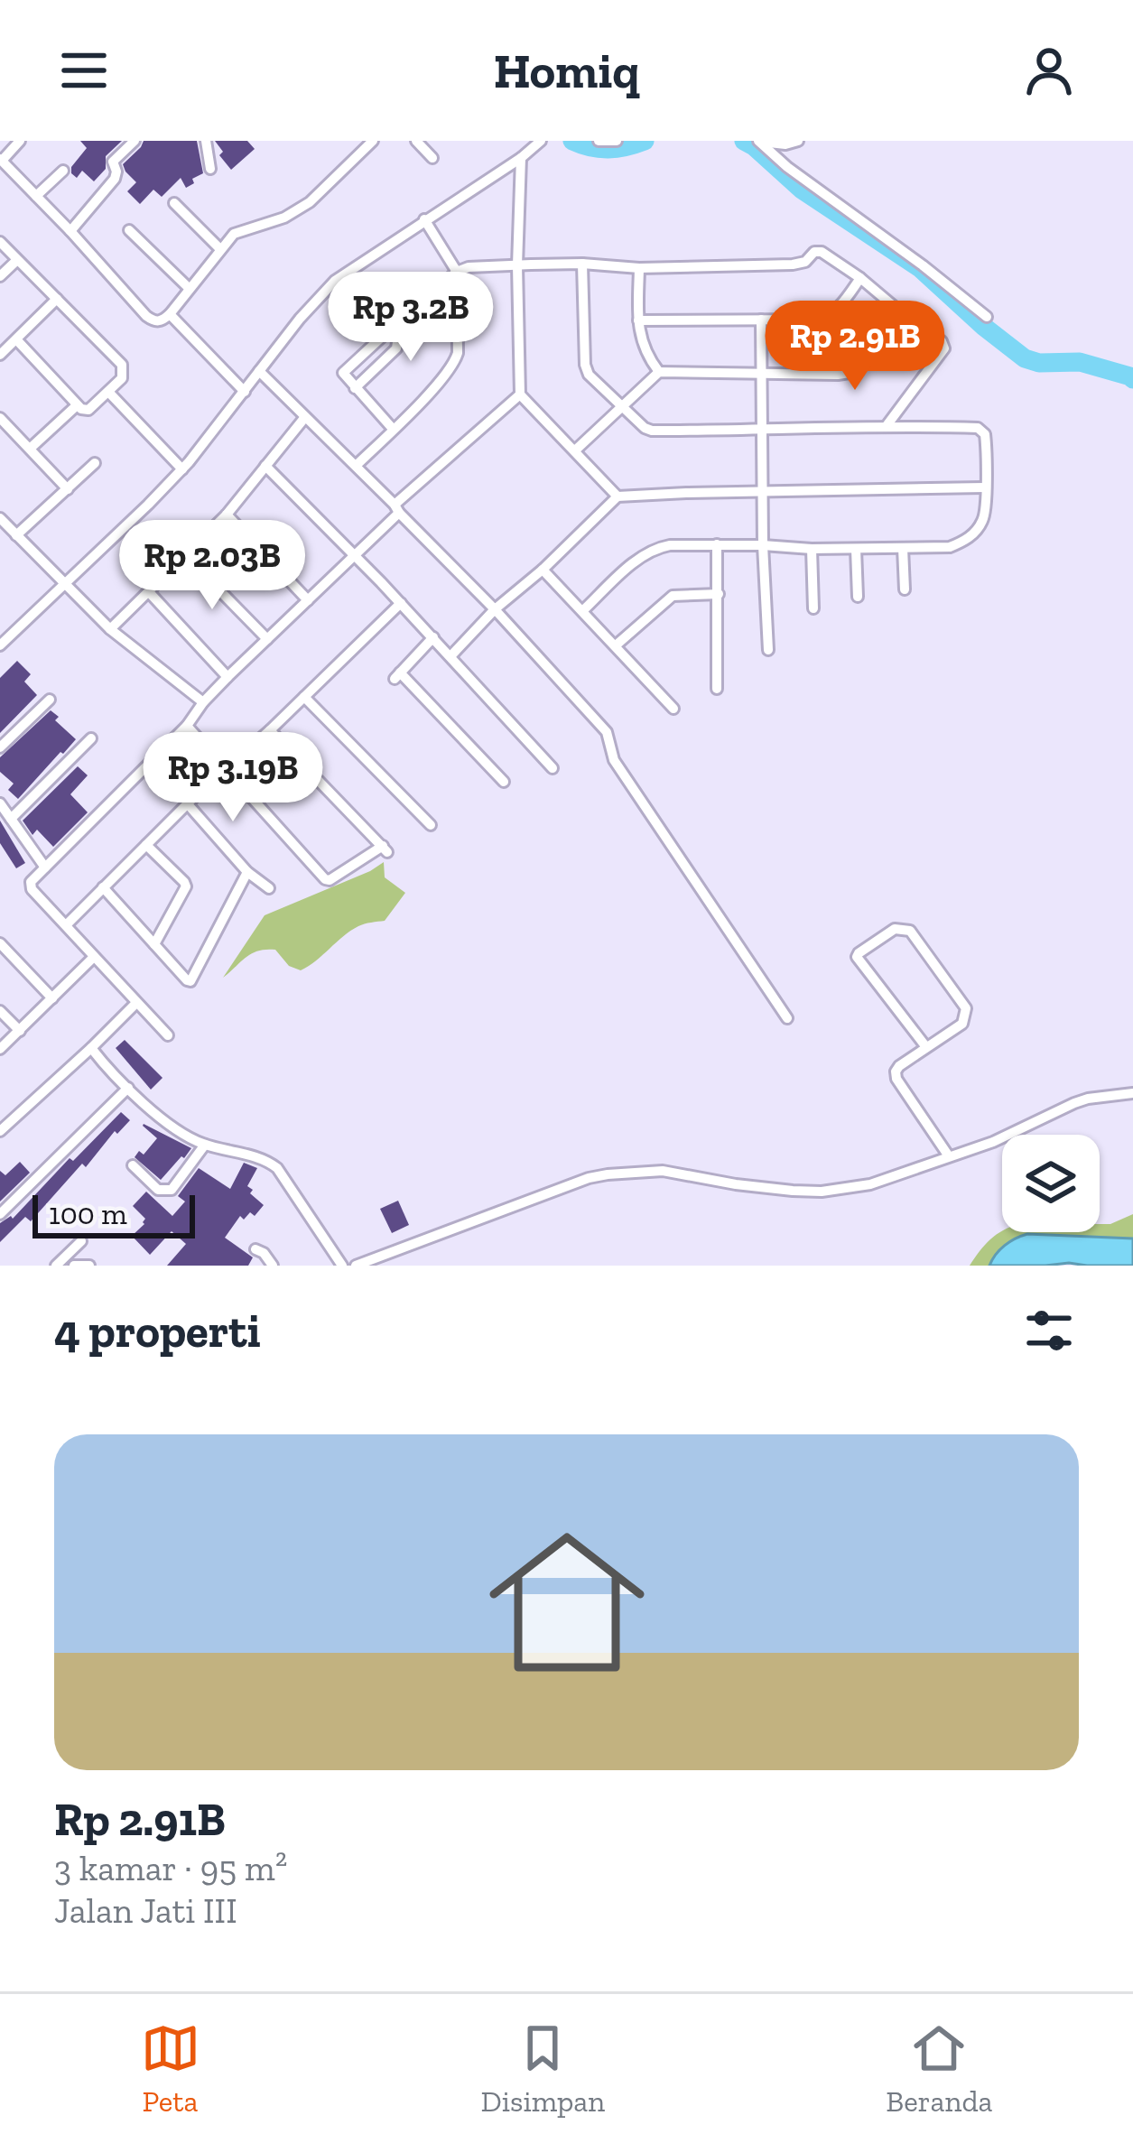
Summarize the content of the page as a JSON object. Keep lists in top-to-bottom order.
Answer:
{
  "scale_bar": "100 m",
  "page": {
    "header": "Homiq",
    "price": [
      "Rp 3.2B",
      "Rp 2.91B",
      "Rp 2.03B",
      "Rp 3.19B"
    ],
    "scale": "100 m",
    "heading": "4 properti",
    "list": [
      {
        "name": "Rp 2.91B",
        "note": "3 kamar · 95 m² · Jalan Jati III"
      }
    ],
    "tabs": ["Peta", "Disimpan", "Beranda"]
  }
}
